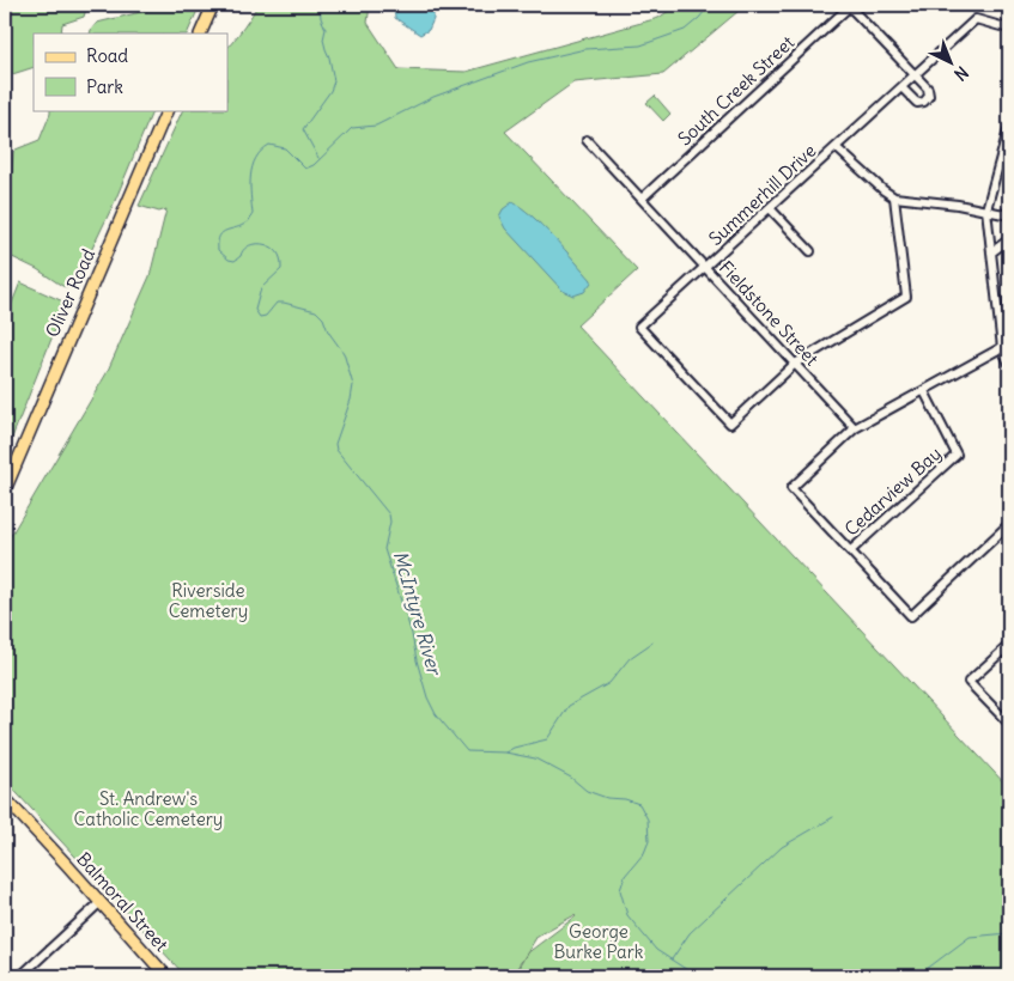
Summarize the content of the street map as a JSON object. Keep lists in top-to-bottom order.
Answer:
{
  "streets": {
    "main road": ["Oliver Road", "Balmoral Street"],
    "street": [
      "South Creek Street",
      "Summerhill Drive",
      "Fieldstone Street",
      "Cedarview Bay"
    ]
  },
  "crossings": [
    ["South Creek Street", "Fieldstone Street"],
    ["Summerhill Drive", "Fieldstone Street"]
  ],
  "water": ["McIntyre River"],
  "parks": ["Riverside Cemetery", "St. Andrew's Catholic Cemetery", "George Burke Park"],
  "legend": ["Road", "Park"],
  "north": "bottom right"
}
